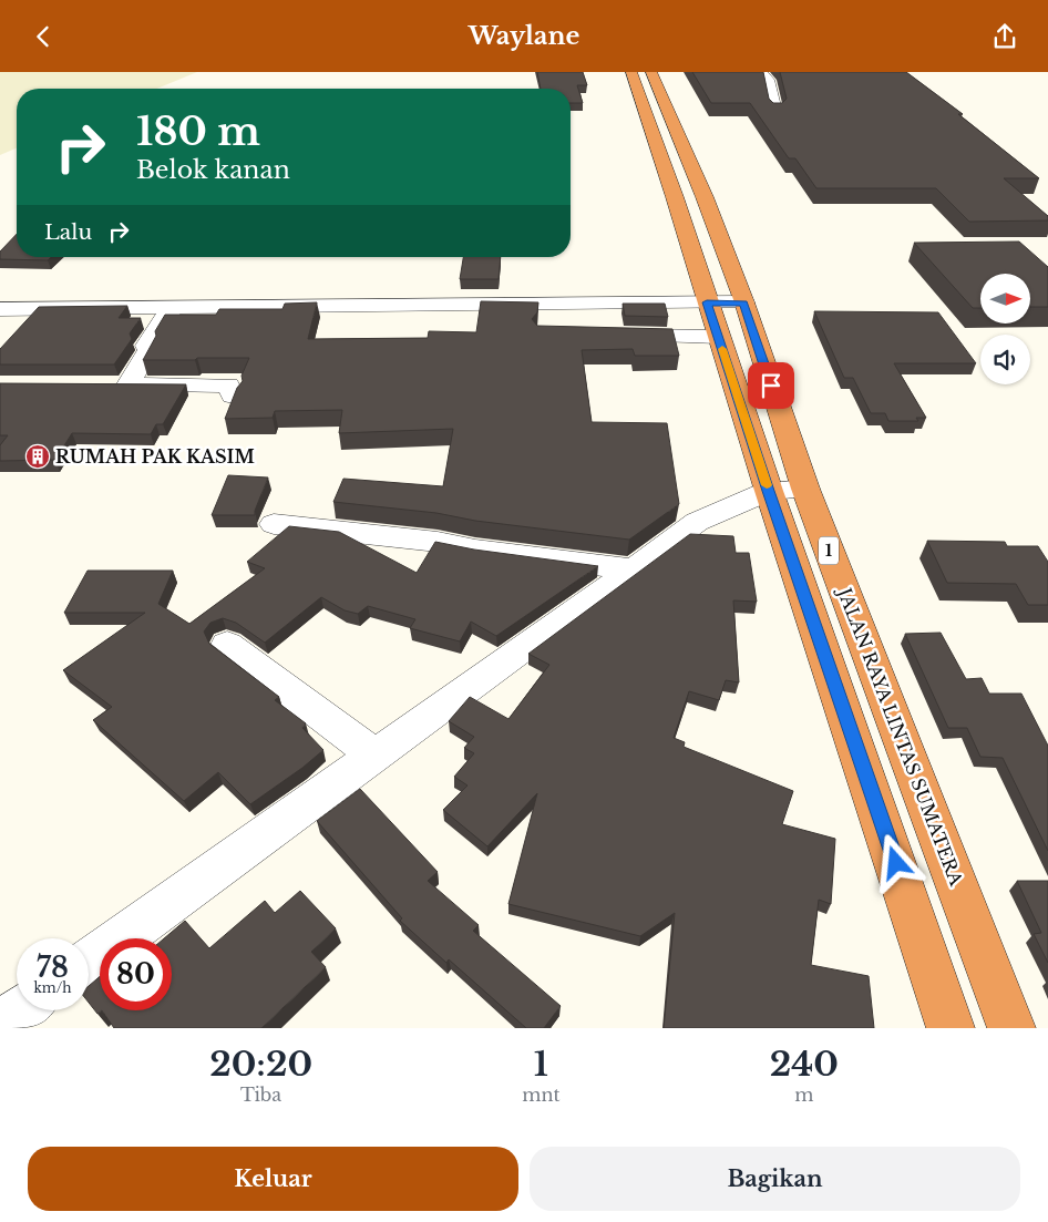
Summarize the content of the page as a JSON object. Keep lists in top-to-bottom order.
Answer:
{
  "streets": {
    "highway": ["1", "JALAN RAYA LINTAS SUMATERA"]
  },
  "places": {
    "building": ["RUMAH PAK KASIM"]
  },
  "north": "right",
  "page": {
    "header": "Waylane",
    "turn": ["180 m", "Belok kanan"],
    "then": "Lalu",
    "speed": "78 km/h",
    "limit": "80",
    "eta": [
      "20:20",
      "Tiba",
      "1",
      "mnt",
      "240",
      "m"
    ],
    "buttons": ["Keluar", "Bagikan"]
  }
}
